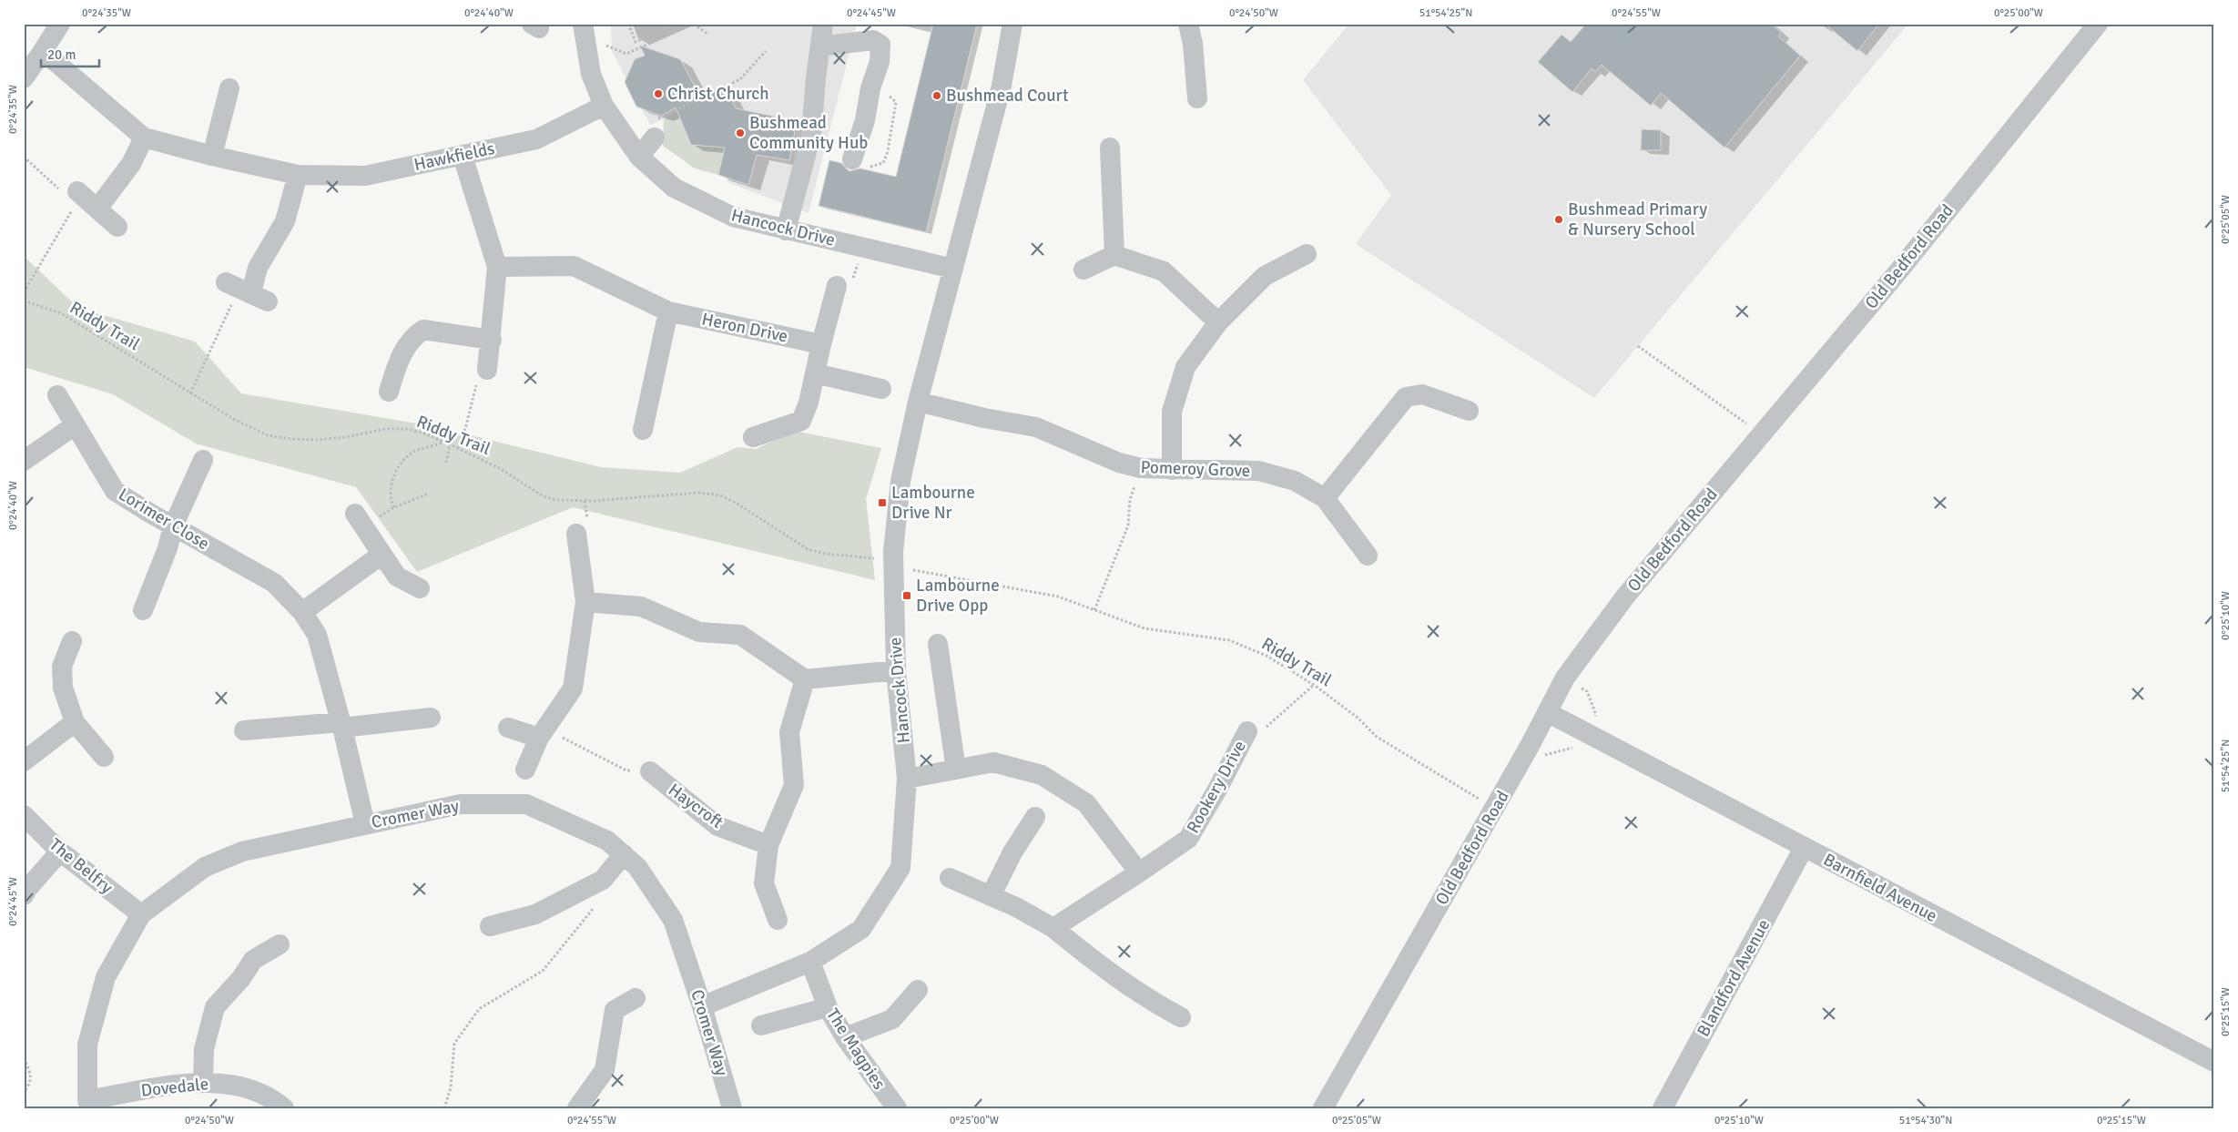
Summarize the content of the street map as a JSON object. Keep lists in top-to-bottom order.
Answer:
{
  "streets": {
    "street": [
      "Hawkfields",
      "Hancock Drive",
      "Old Bedford Road",
      "Heron Drive",
      "Pomeroy Grove",
      "Lorimer Close",
      "Rookery Drive",
      "Haycroft",
      "Cromer Way",
      "The Belfry",
      "Barnfield Avenue",
      "Blandford Avenue",
      "The Magpies",
      "Dovedale"
    ],
    "path": ["Riddy Trail"]
  },
  "crossings": [
    ["Hawkfields", "Hancock Drive"],
    ["Hancock Drive", "Pomeroy Grove"],
    ["Hancock Drive", "Cromer Way"],
    ["Hancock Drive", "The Magpies"],
    ["Old Bedford Road", "Barnfield Avenue"],
    ["Lorimer Close", "Cromer Way"],
    ["Cromer Way", "The Belfry"],
    ["Cromer Way", "Dovedale"],
    ["Barnfield Avenue", "Blandford Avenue"]
  ],
  "places": {
    "other": [
      "Christ Church",
      "Bushmead Court",
      "Bushmead Community Hub",
      "Bushmead Primary & Nursery School"
    ],
    "transit": ["Lambourne Drive Nr", "Lambourne Drive Opp"]
  },
  "scale_bar": "20 m",
  "coordinates": [
    "0°24'35\"W",
    "0°24'40\"W",
    "0°24'45\"W",
    "0°24'50\"W",
    "51°54'25\"N",
    "0°24'55\"W",
    "0°25'00\"W",
    "0°25'05\"W",
    "0°25'10\"W",
    "0°25'15\"W",
    "51°54'30\"N"
  ]
}
